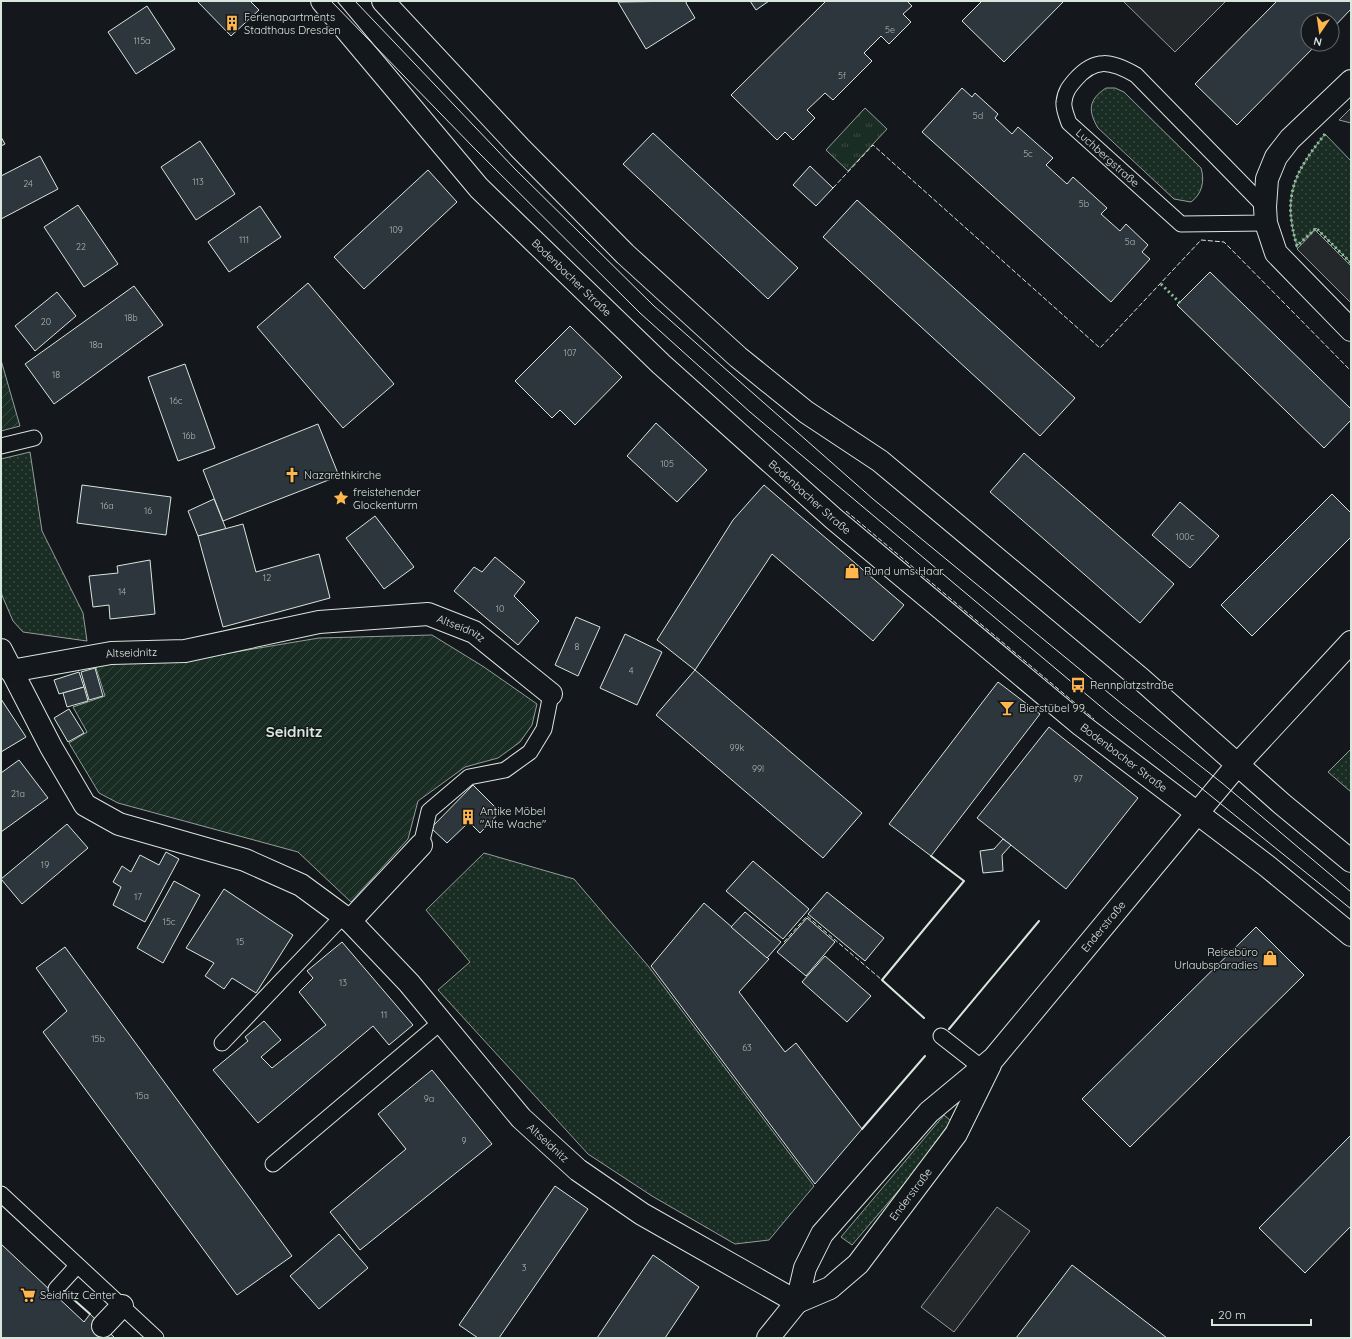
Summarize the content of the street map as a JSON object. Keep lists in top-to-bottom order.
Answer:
{
  "streets": {
    "street": [
      "Luchbergstraße",
      "Bodenbacher Straße",
      "Altseidnitz",
      "Enderstraße"
    ]
  },
  "crossings": [
    ["Bodenbacher Straße", "Enderstraße"],
    ["Altseidnitz", "Enderstraße"]
  ],
  "districts": ["Seidnitz"],
  "places": {
    "building": ["Ferienapartments Stadthaus Dresden", "Antike Möbel \"Alte Wache\""],
    "church": ["Nazarethkirche"],
    "place": ["freistehender Glockenturm"],
    "shop": ["Rund ums Haar", "Reisebüro Urlaubsparadies"],
    "bus stop": ["Rennplatzstraße"],
    "bar": ["Bierstübel 99"],
    "supermarket": ["Seidnitz Center"]
  },
  "house_numbers": [
    "5e",
    "115a",
    "5f",
    "5d",
    "5c",
    "113",
    "24",
    "5b",
    "109",
    "111",
    "5a",
    "22",
    "18b",
    "20",
    "18a",
    "107",
    "18",
    "16c",
    "16b",
    "105",
    "16a",
    "16",
    "100c",
    "12",
    "14",
    "10",
    "8",
    "4",
    "99k",
    "99l",
    "97",
    "21a",
    "19",
    "17",
    "15c",
    "15",
    "13",
    "11",
    "15b",
    "63",
    "15a",
    "9a",
    "9",
    "3"
  ],
  "scale_bar": "20 m",
  "north": "bottom"
}
